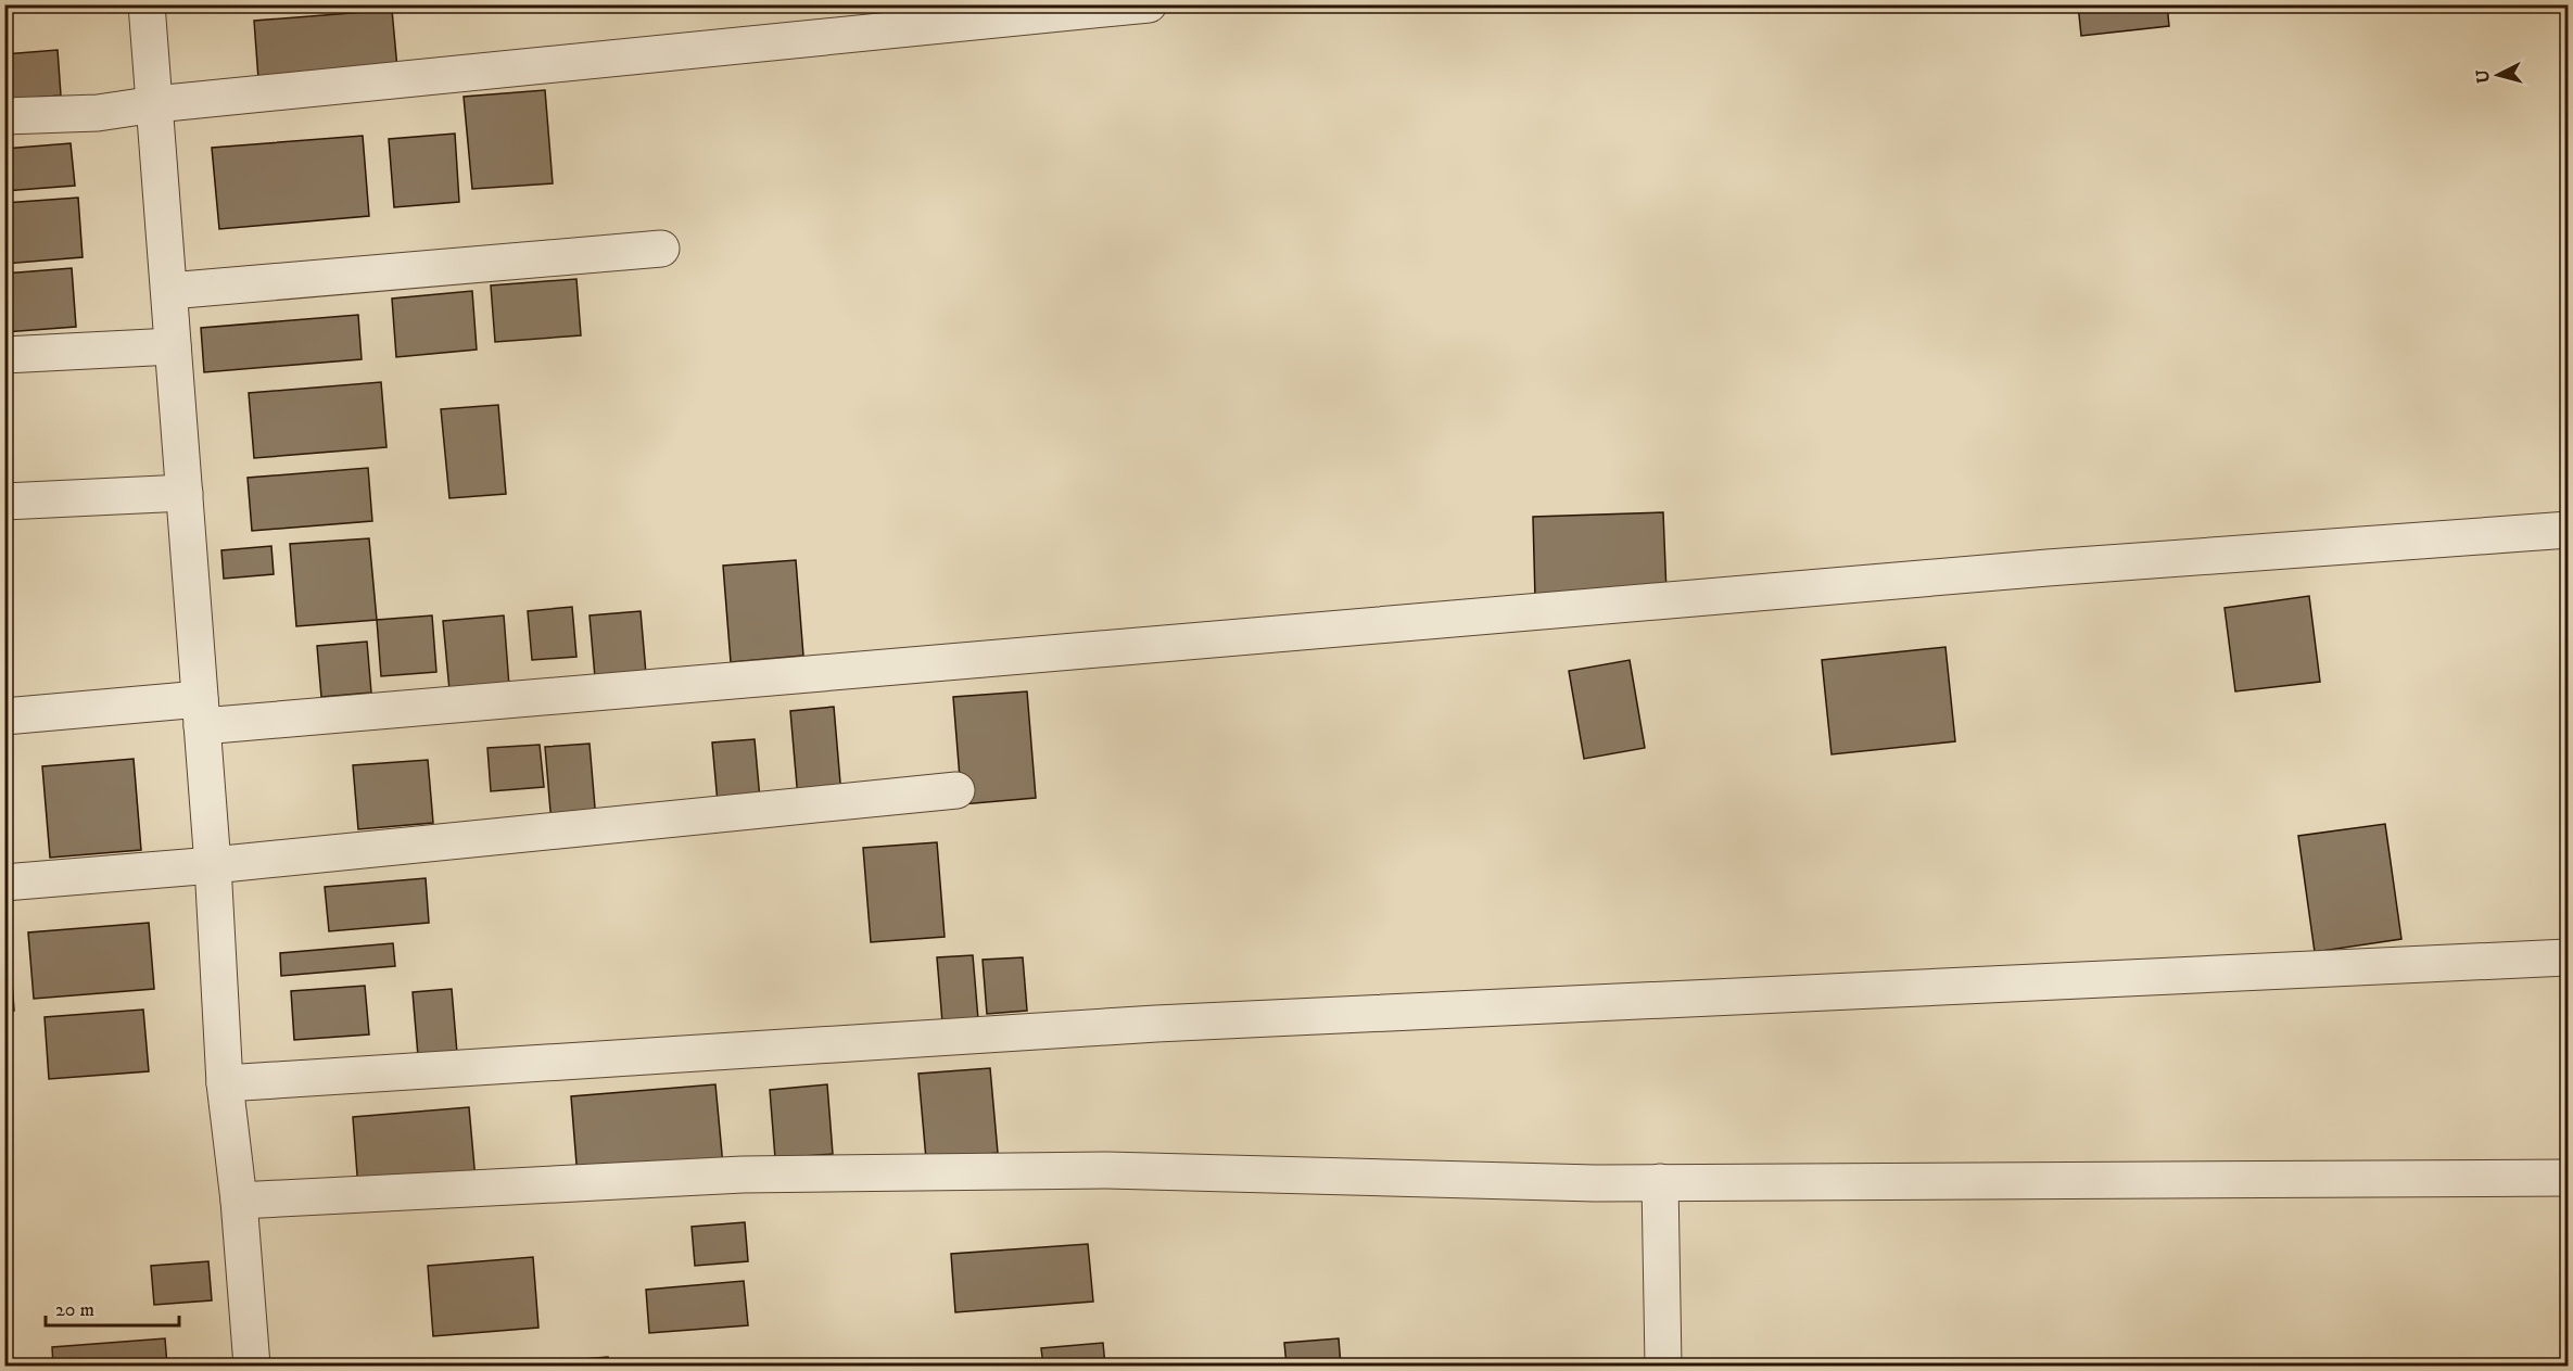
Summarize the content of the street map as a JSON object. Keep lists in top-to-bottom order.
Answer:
{
  "scale_bar": "20 m",
  "north": "left"
}
